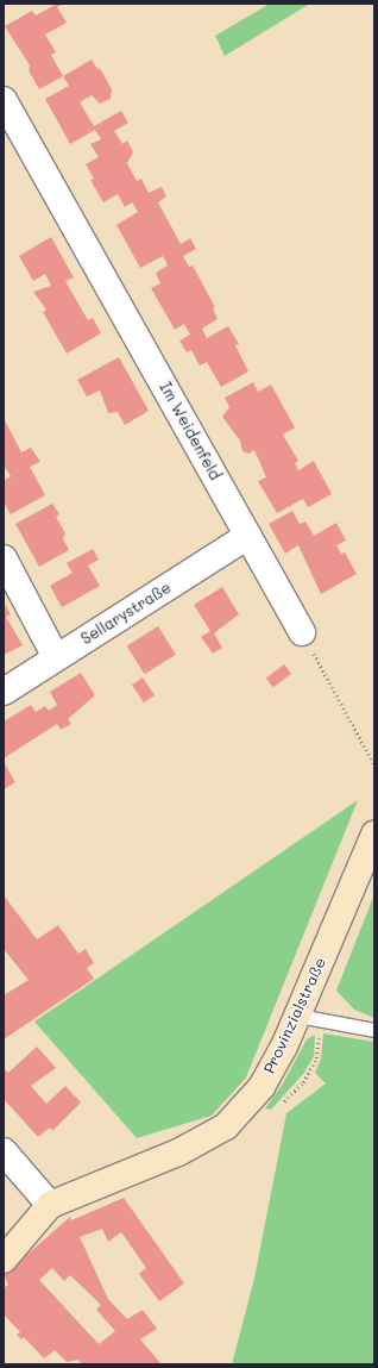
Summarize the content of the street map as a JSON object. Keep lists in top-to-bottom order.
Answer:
{
  "streets": {
    "main road": ["Provinzialstraße"],
    "street": ["Im Weidenfeld", "Sellarystraße"]
  },
  "crossings": [
    ["Im Weidenfeld", "Sellarystraße"]
  ]
}
